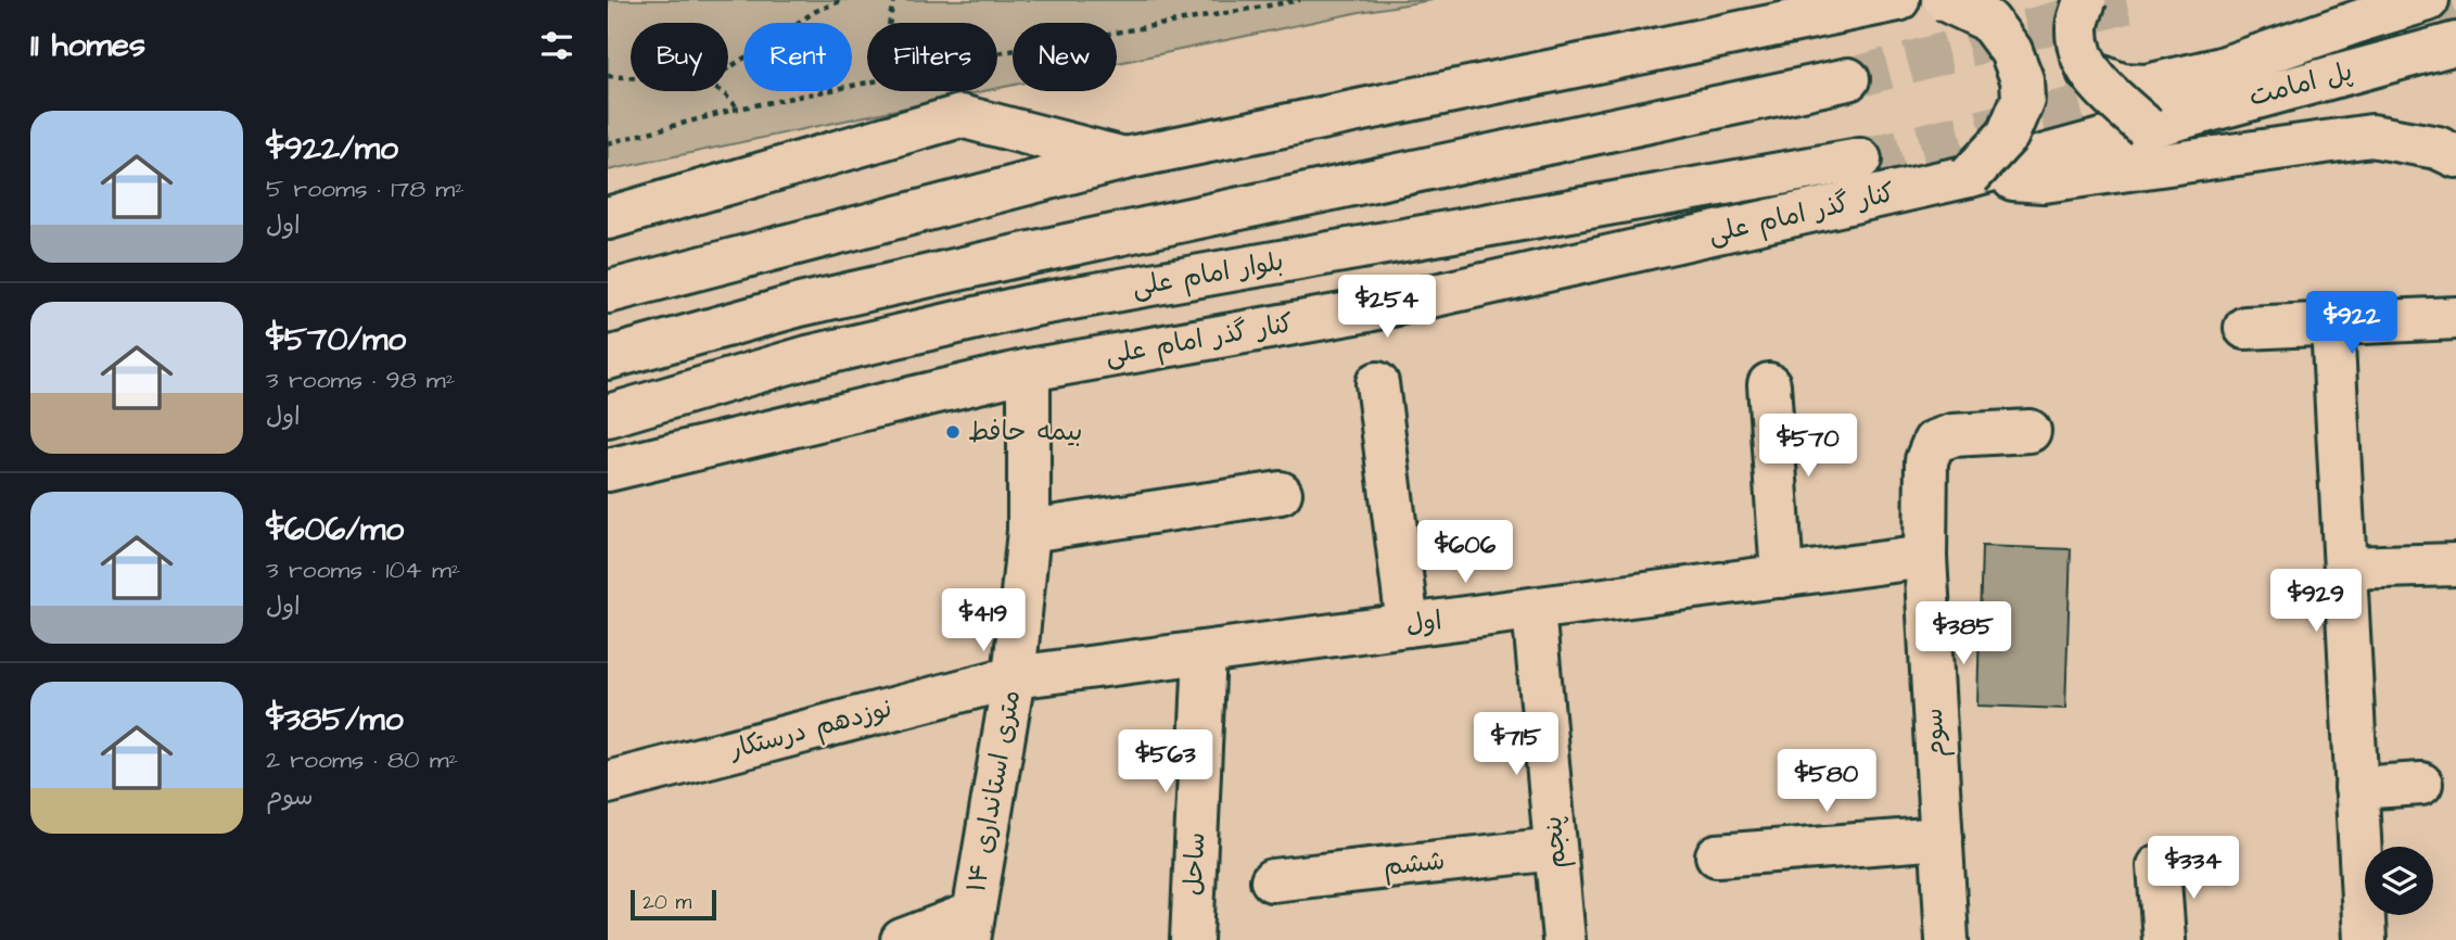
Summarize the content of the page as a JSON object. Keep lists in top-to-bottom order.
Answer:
{
  "streets": {
    "main road": [
      "پل امامت",
      "کنار گذر امام علی",
      "بلوار امام علی",
      "اول",
      "نوزدهم درستکار",
      "سوم",
      "۱۴ متری استانداری",
      "پنجم",
      "ساحل",
      "ششم"
    ]
  },
  "crossings": [
    ["پل امامت", "کنار گذر امام علی"],
    ["کنار گذر امام علی", "۱۴ متری استانداری"],
    ["اول", "نوزدهم درستکار"],
    ["اول", "سوم"],
    ["اول", "۱۴ متری استانداری"],
    ["اول", "پنجم"],
    ["اول", "ساحل"],
    ["نوزدهم درستکار", "۱۴ متری استانداری"],
    ["پنجم", "ششم"]
  ],
  "places": ["بیمه حافط"],
  "scale_bar": "20 m",
  "page": {
    "heading": "11 homes",
    "chip": [
      "Buy",
      "Rent",
      "Filters",
      "New"
    ],
    "list": [
      {
        "name": "$922/mo",
        "note": "5 rooms · 178 m² · اول"
      },
      {
        "name": "$570/mo",
        "note": "3 rooms · 98 m² · اول"
      },
      {
        "name": "$606/mo",
        "note": "3 rooms · 104 m² · اول"
      },
      {
        "name": "$385/mo",
        "note": "2 rooms · 80 m² · سوم"
      }
    ],
    "price": [
      "$254",
      "$922",
      "$570",
      "$606",
      "$929",
      "$419",
      "$385",
      "$715",
      "$563",
      "$580",
      "$334"
    ],
    "scale": "20 m"
  }
}
